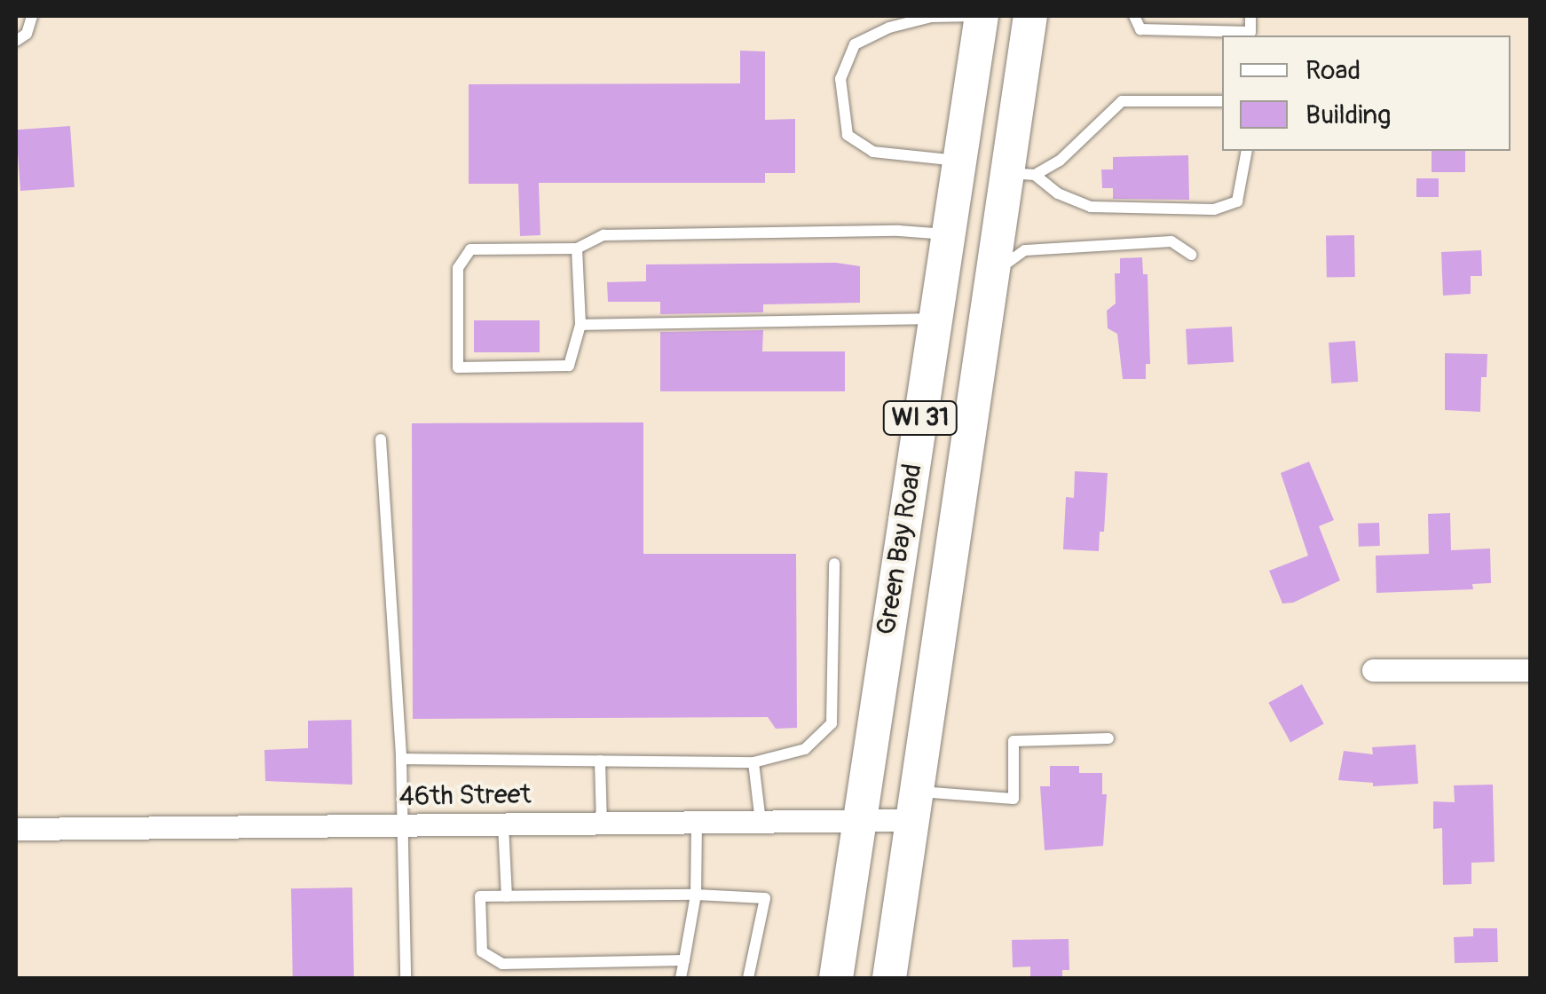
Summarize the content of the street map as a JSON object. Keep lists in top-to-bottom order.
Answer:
{
  "streets": {
    "main road": ["WI 31", "Green Bay Road"],
    "street": ["46th Street"]
  },
  "crossings": [
    ["Green Bay Road", "46th Street"]
  ],
  "legend": ["Road", "Building"]
}
